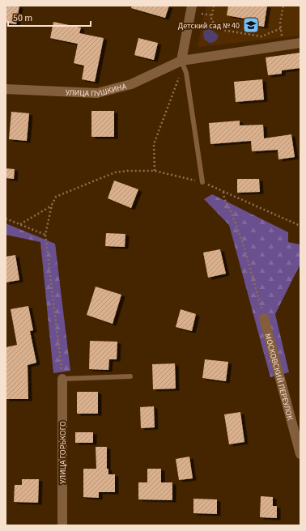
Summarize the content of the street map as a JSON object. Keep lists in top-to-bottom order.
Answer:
{
  "streets": {
    "street": ["УЛИЦА ПУШКИНА", "МОСКОВСКИЙ ПЕРЕУЛОК", "УЛИЦА ГОРЬКОГО"]
  },
  "places": {
    "school or university": ["Детский сад № 40"]
  },
  "scale_bar": "50 m"
}
